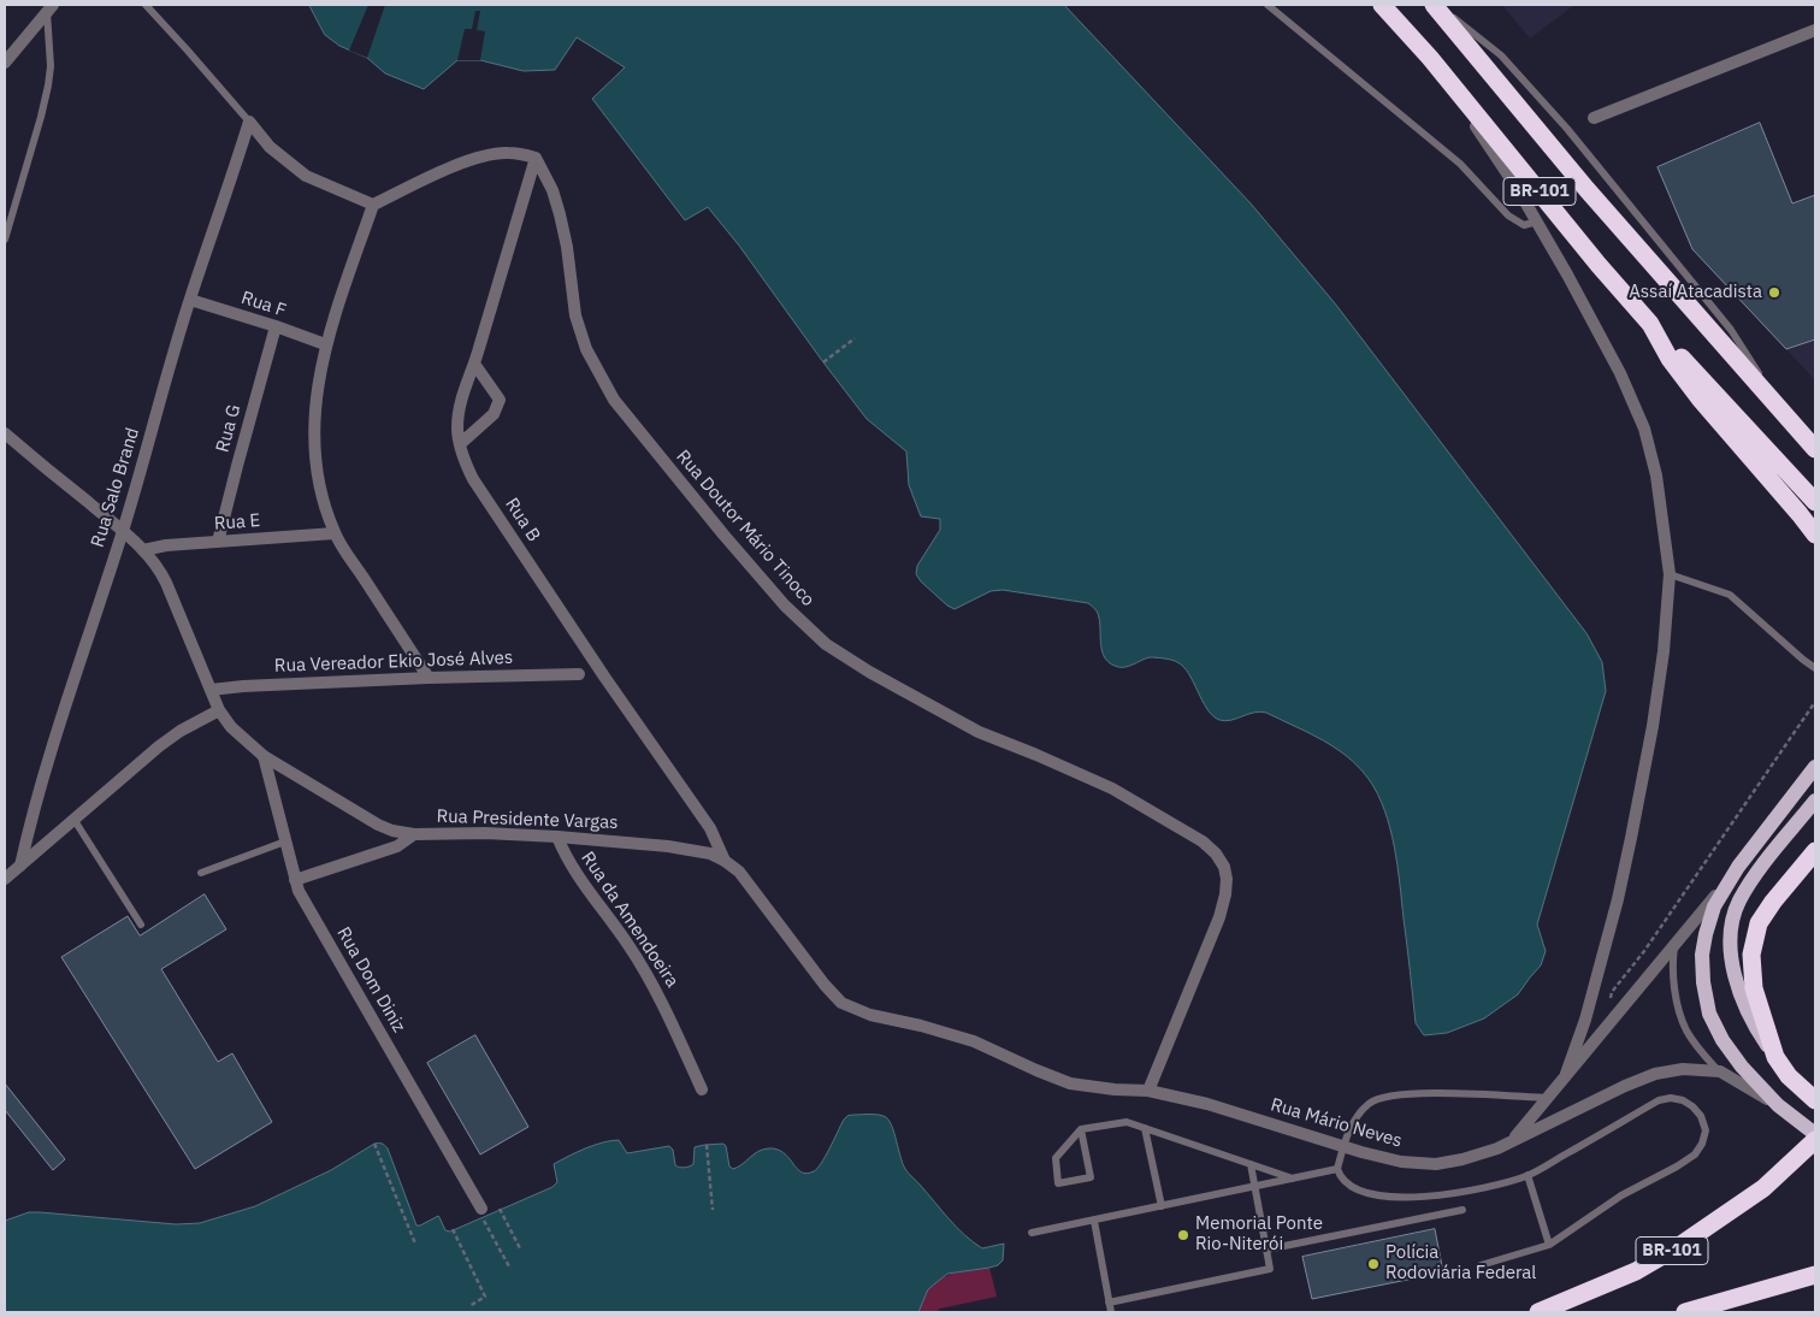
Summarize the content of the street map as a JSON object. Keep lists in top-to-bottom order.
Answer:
{
  "streets": {
    "highway": ["BR-101"],
    "street": [
      "Rua F",
      "Rua G",
      "Rua Salo Brand",
      "Rua B",
      "Rua E",
      "Rua Doutor Mário Tinoco",
      "Rua Vereador Ekio José Alves",
      "Rua Presidente Vargas",
      "Rua da Amendoeira",
      "Rua Dom Diniz",
      "Rua Mário Neves"
    ]
  },
  "crossings": [
    ["Rua F", "Rua G"],
    ["Rua F", "Rua Salo Brand"],
    ["Rua G", "Rua E"],
    ["Rua Salo Brand", "Rua Presidente Vargas"],
    ["Rua B", "Rua Doutor Mário Tinoco"],
    ["Rua B", "Rua Presidente Vargas"],
    ["Rua E", "Rua Presidente Vargas"],
    ["Rua Doutor Mário Tinoco", "Rua Presidente Vargas"],
    ["Rua Doutor Mário Tinoco", "Rua Mário Neves"],
    ["Rua Vereador Ekio José Alves", "Rua Presidente Vargas"],
    ["Rua Presidente Vargas", "Rua da Amendoeira"],
    ["Rua Presidente Vargas", "Rua Dom Diniz"],
    ["Rua Presidente Vargas", "Rua Mário Neves"]
  ],
  "places": ["Assaí Atacadista", "Memorial Ponte Rio-Niterói", "Polícia Rodoviária Federal"]
}
